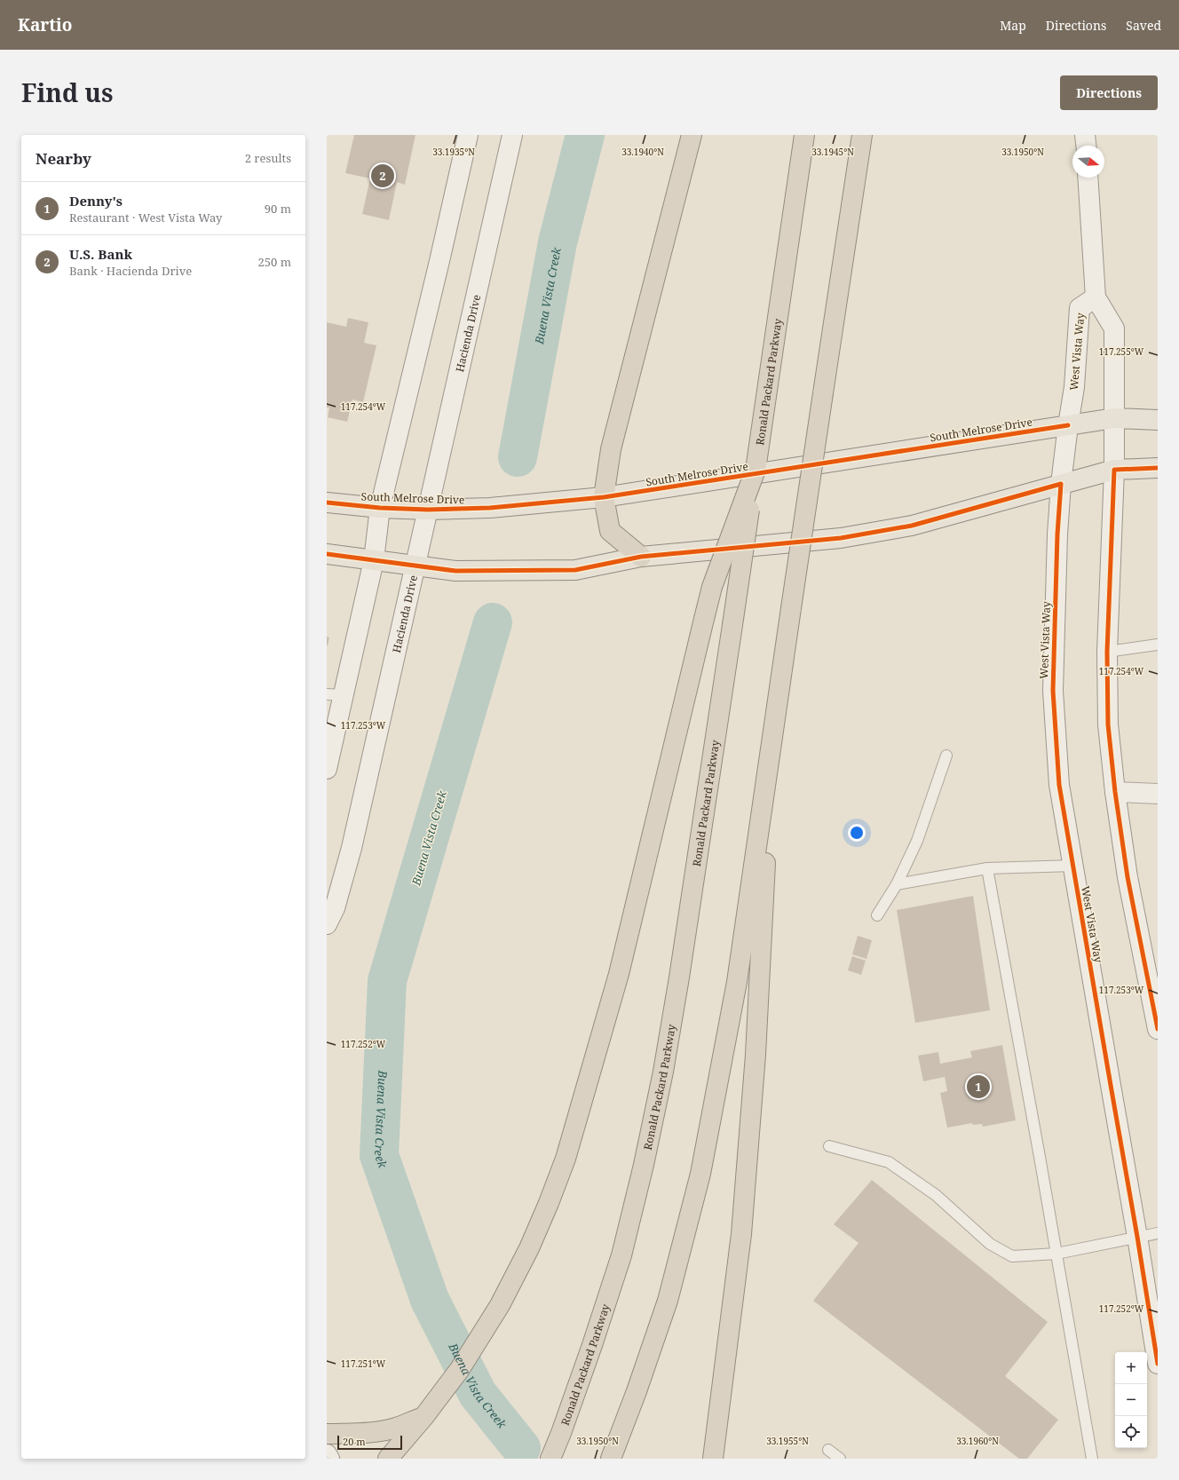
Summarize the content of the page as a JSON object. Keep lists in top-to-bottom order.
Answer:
{
  "streets": {
    "highway": ["Ronald Packard Parkway"],
    "main road": ["Hacienda Drive", "West Vista Way", "South Melrose Drive"]
  },
  "crossings": [
    ["Hacienda Drive", "South Melrose Drive"],
    ["West Vista Way", "South Melrose Drive"]
  ],
  "water": ["Buena Vista Creek"],
  "scale_bar": "20 m",
  "north": "right",
  "page": {
    "header": "Kartio",
    "nav": ["Map", "Directions", "Saved"],
    "title": "Find us",
    "buttons": "Directions",
    "heading": ["Nearby", "2 results"],
    "pins": ["2", "1"],
    "list": [
      {
        "mark": "1",
        "name": "Denny's",
        "note": "Restaurant · West Vista Way",
        "value": "90 m"
      },
      {
        "mark": "2",
        "name": "U.S. Bank",
        "note": "Bank · Hacienda Drive",
        "value": "250 m"
      }
    ],
    "map_buttons": ["+", "−"],
    "scale": "20 m"
  },
  "coordinates": [
    "33.1935°N",
    "33.1940°N",
    "33.1945°N",
    "33.1950°N",
    "117.255°W",
    "117.254°W",
    "117.253°W",
    "117.252°W",
    "117.251°W",
    "33.1955°N",
    "33.1960°N"
  ]
}
